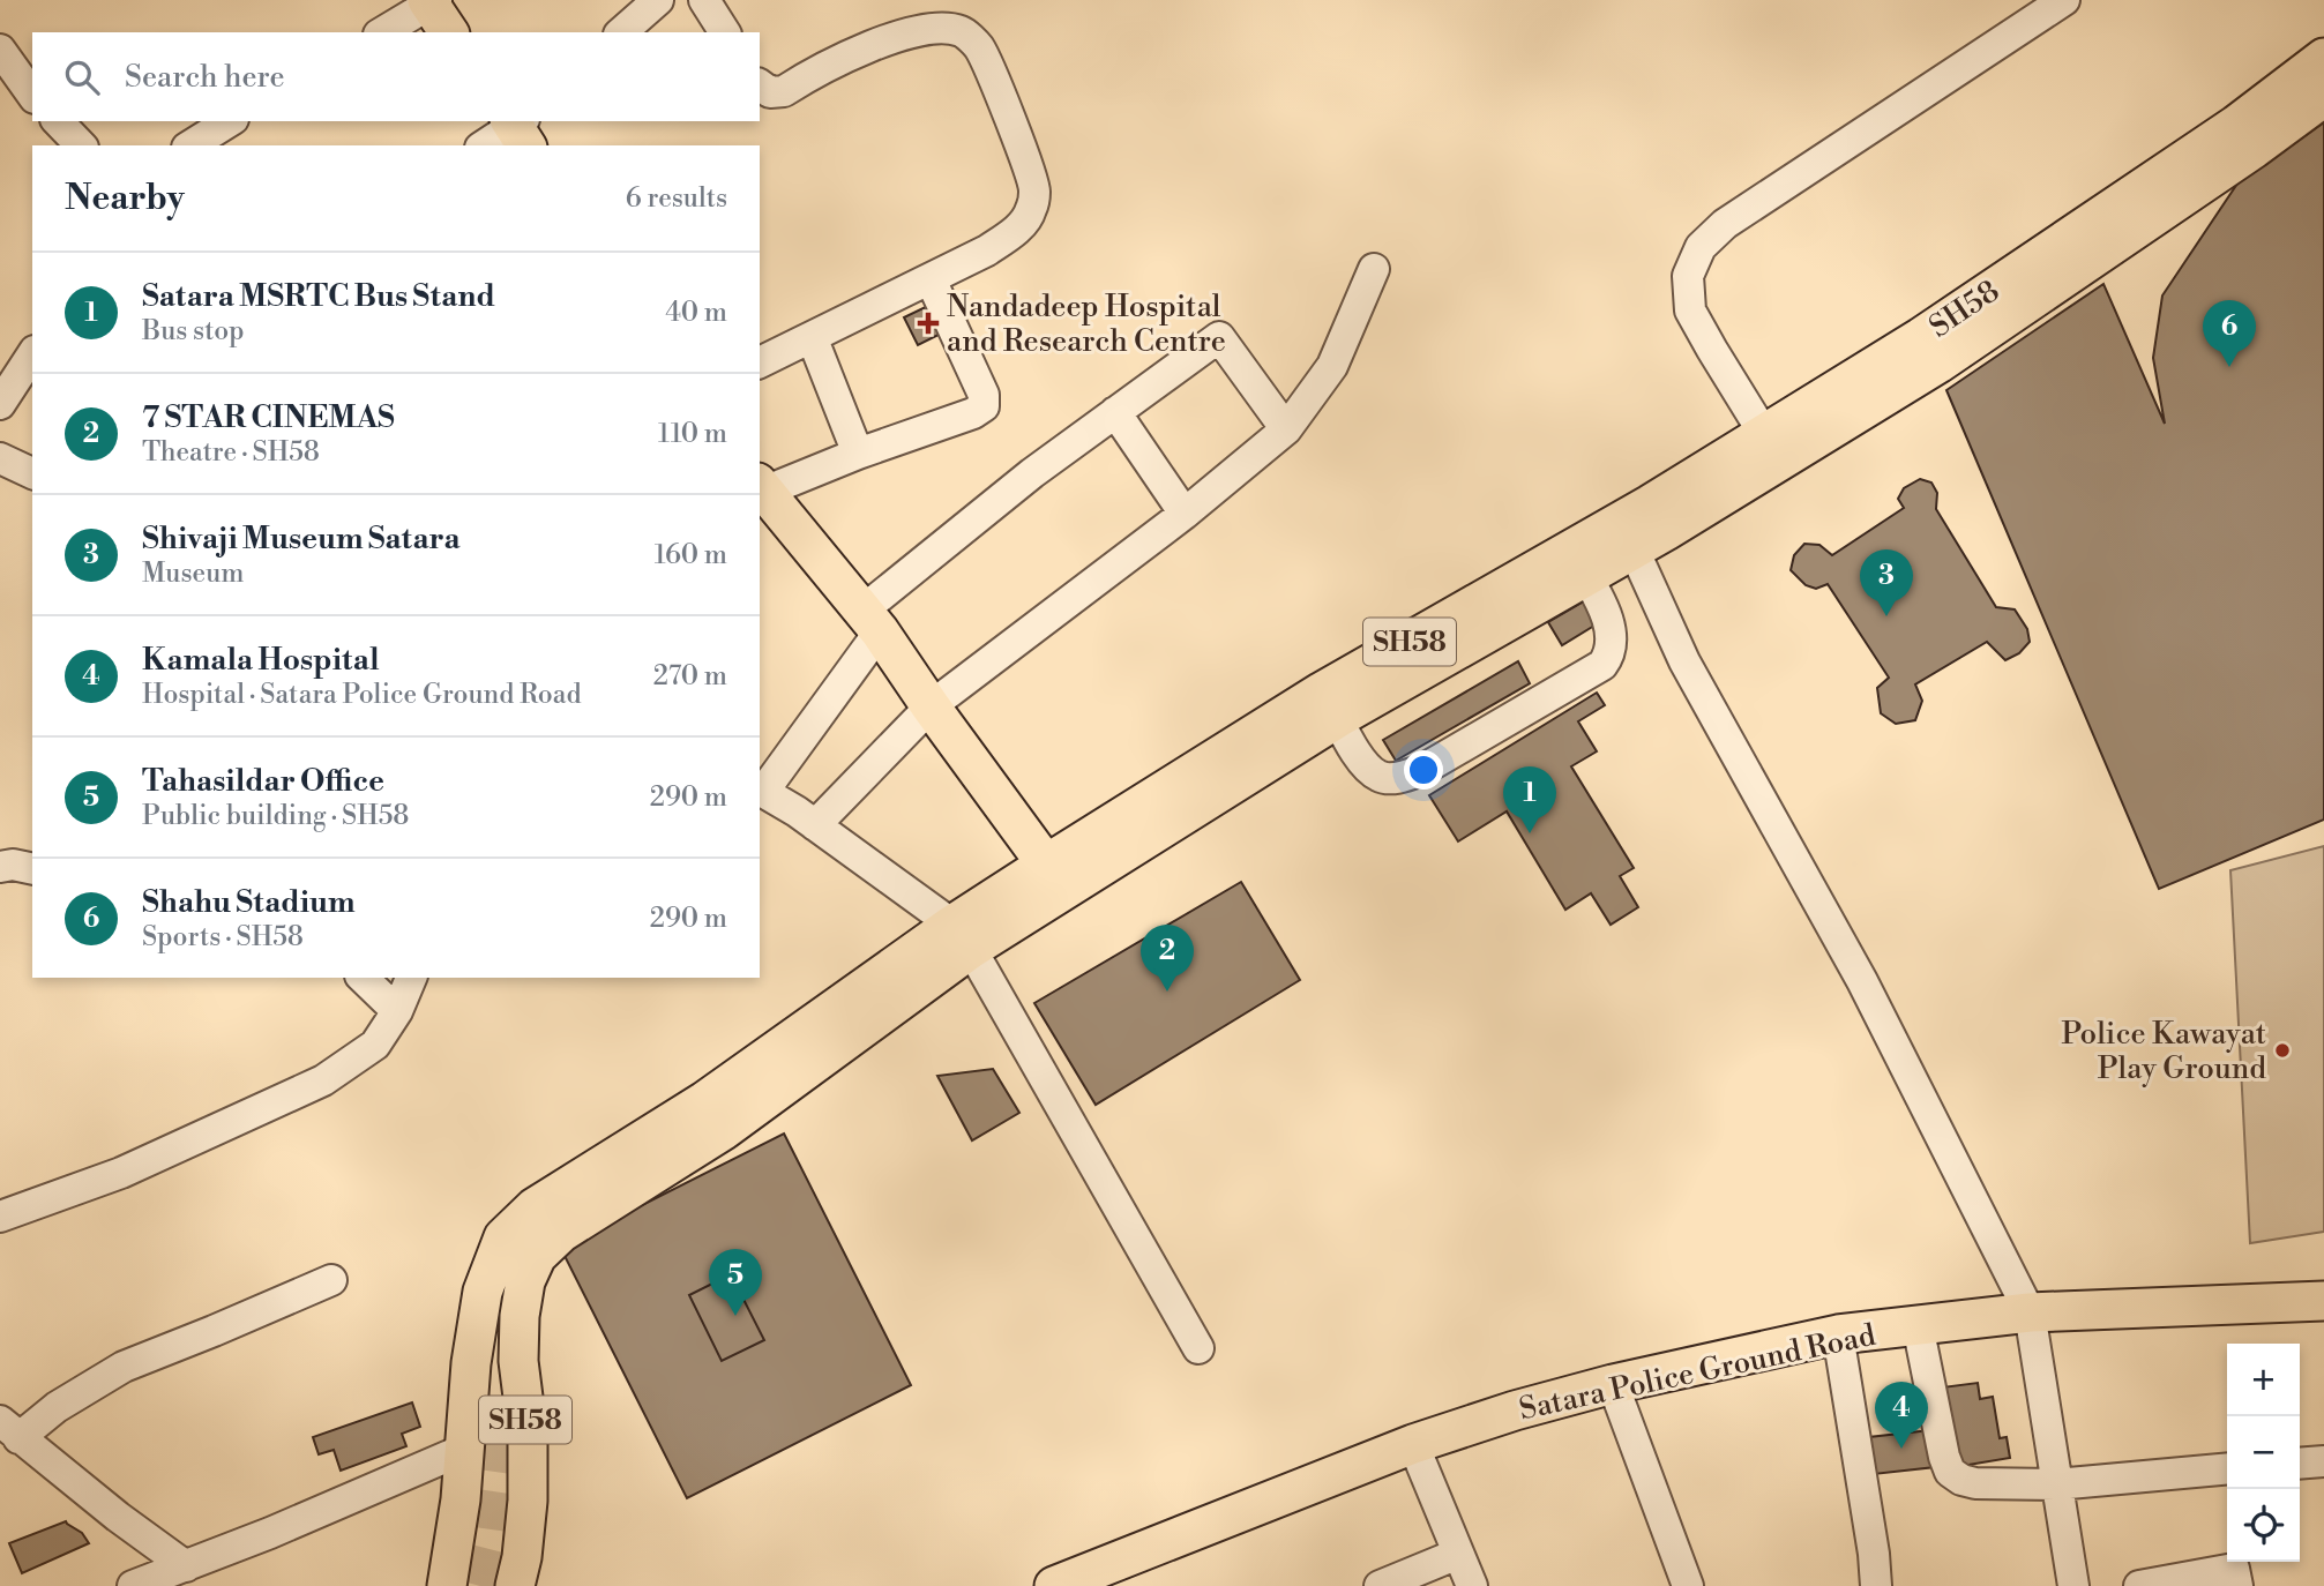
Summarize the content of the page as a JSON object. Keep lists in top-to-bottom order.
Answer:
{
  "streets": {
    "main road": ["SH58", "Satara Police Ground Road"]
  },
  "places": {
    "health": ["Nandadeep Hospital and Research Centre"],
    "other": ["Police Kawayat Play Ground"]
  },
  "page": {
    "search": "Search here",
    "heading": ["Nearby", "6 results"],
    "list": [
      {
        "mark": "1",
        "name": "Satara MSRTC Bus Stand",
        "note": "Bus stop",
        "value": "40 m"
      },
      {
        "mark": "2",
        "name": "7 STAR CINEMAS",
        "note": "Theatre · SH58",
        "value": "110 m"
      },
      {
        "mark": "3",
        "name": "Shivaji Museum Satara",
        "note": "Museum",
        "value": "160 m"
      },
      {
        "mark": "4",
        "name": "Kamala Hospital",
        "note": "Hospital · Satara Police Ground Road",
        "value": "270 m"
      },
      {
        "mark": "5",
        "name": "Tahasildar Office",
        "note": "Public building · SH58",
        "value": "290 m"
      },
      {
        "mark": "6",
        "name": "Shahu Stadium",
        "note": "Sports · SH58",
        "value": "290 m"
      }
    ],
    "pins": [
      "6",
      "3",
      "1",
      "2",
      "5",
      "4"
    ],
    "map_buttons": ["+", "−"]
  }
}
